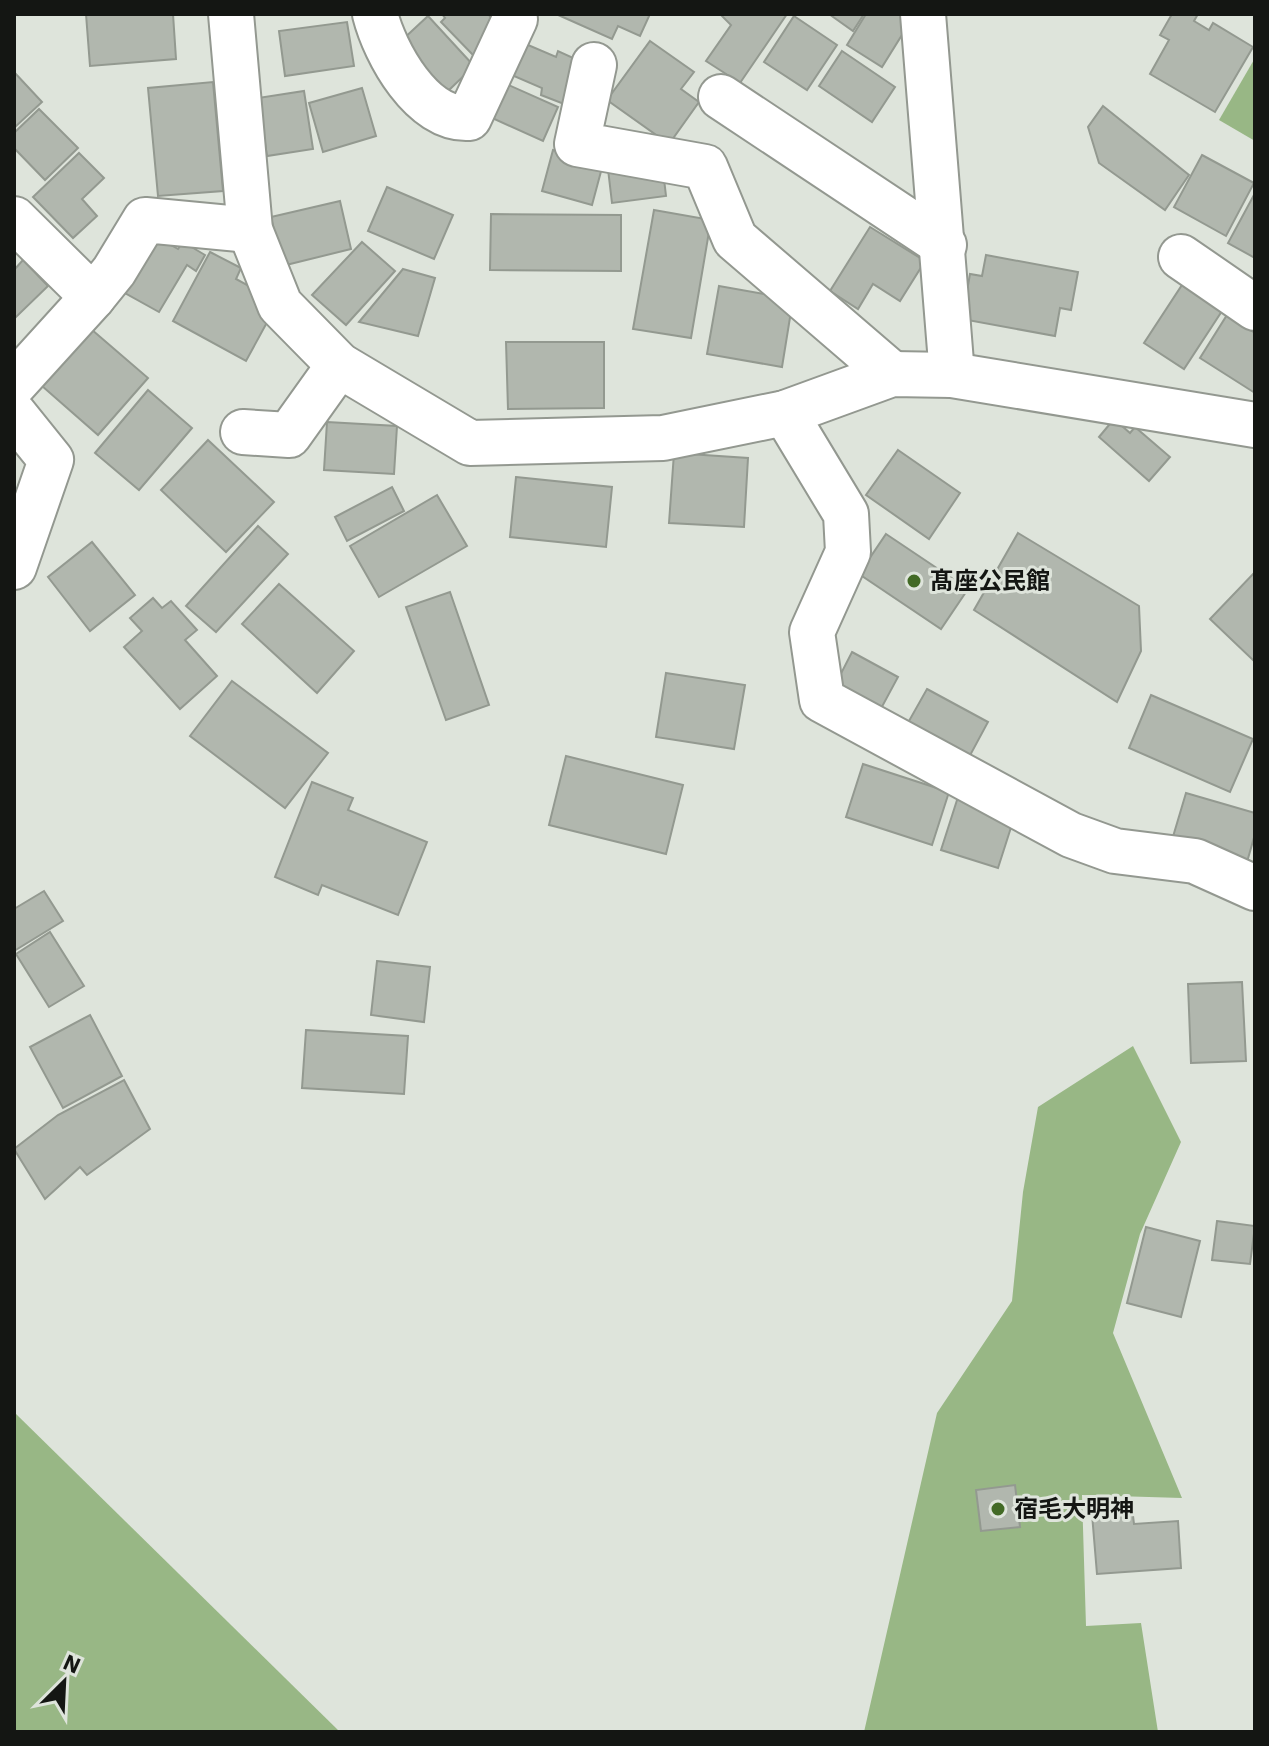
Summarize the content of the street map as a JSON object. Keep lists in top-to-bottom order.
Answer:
{
  "places": ["髙座公民館", "宿毛大明神"],
  "north": "top right"
}
